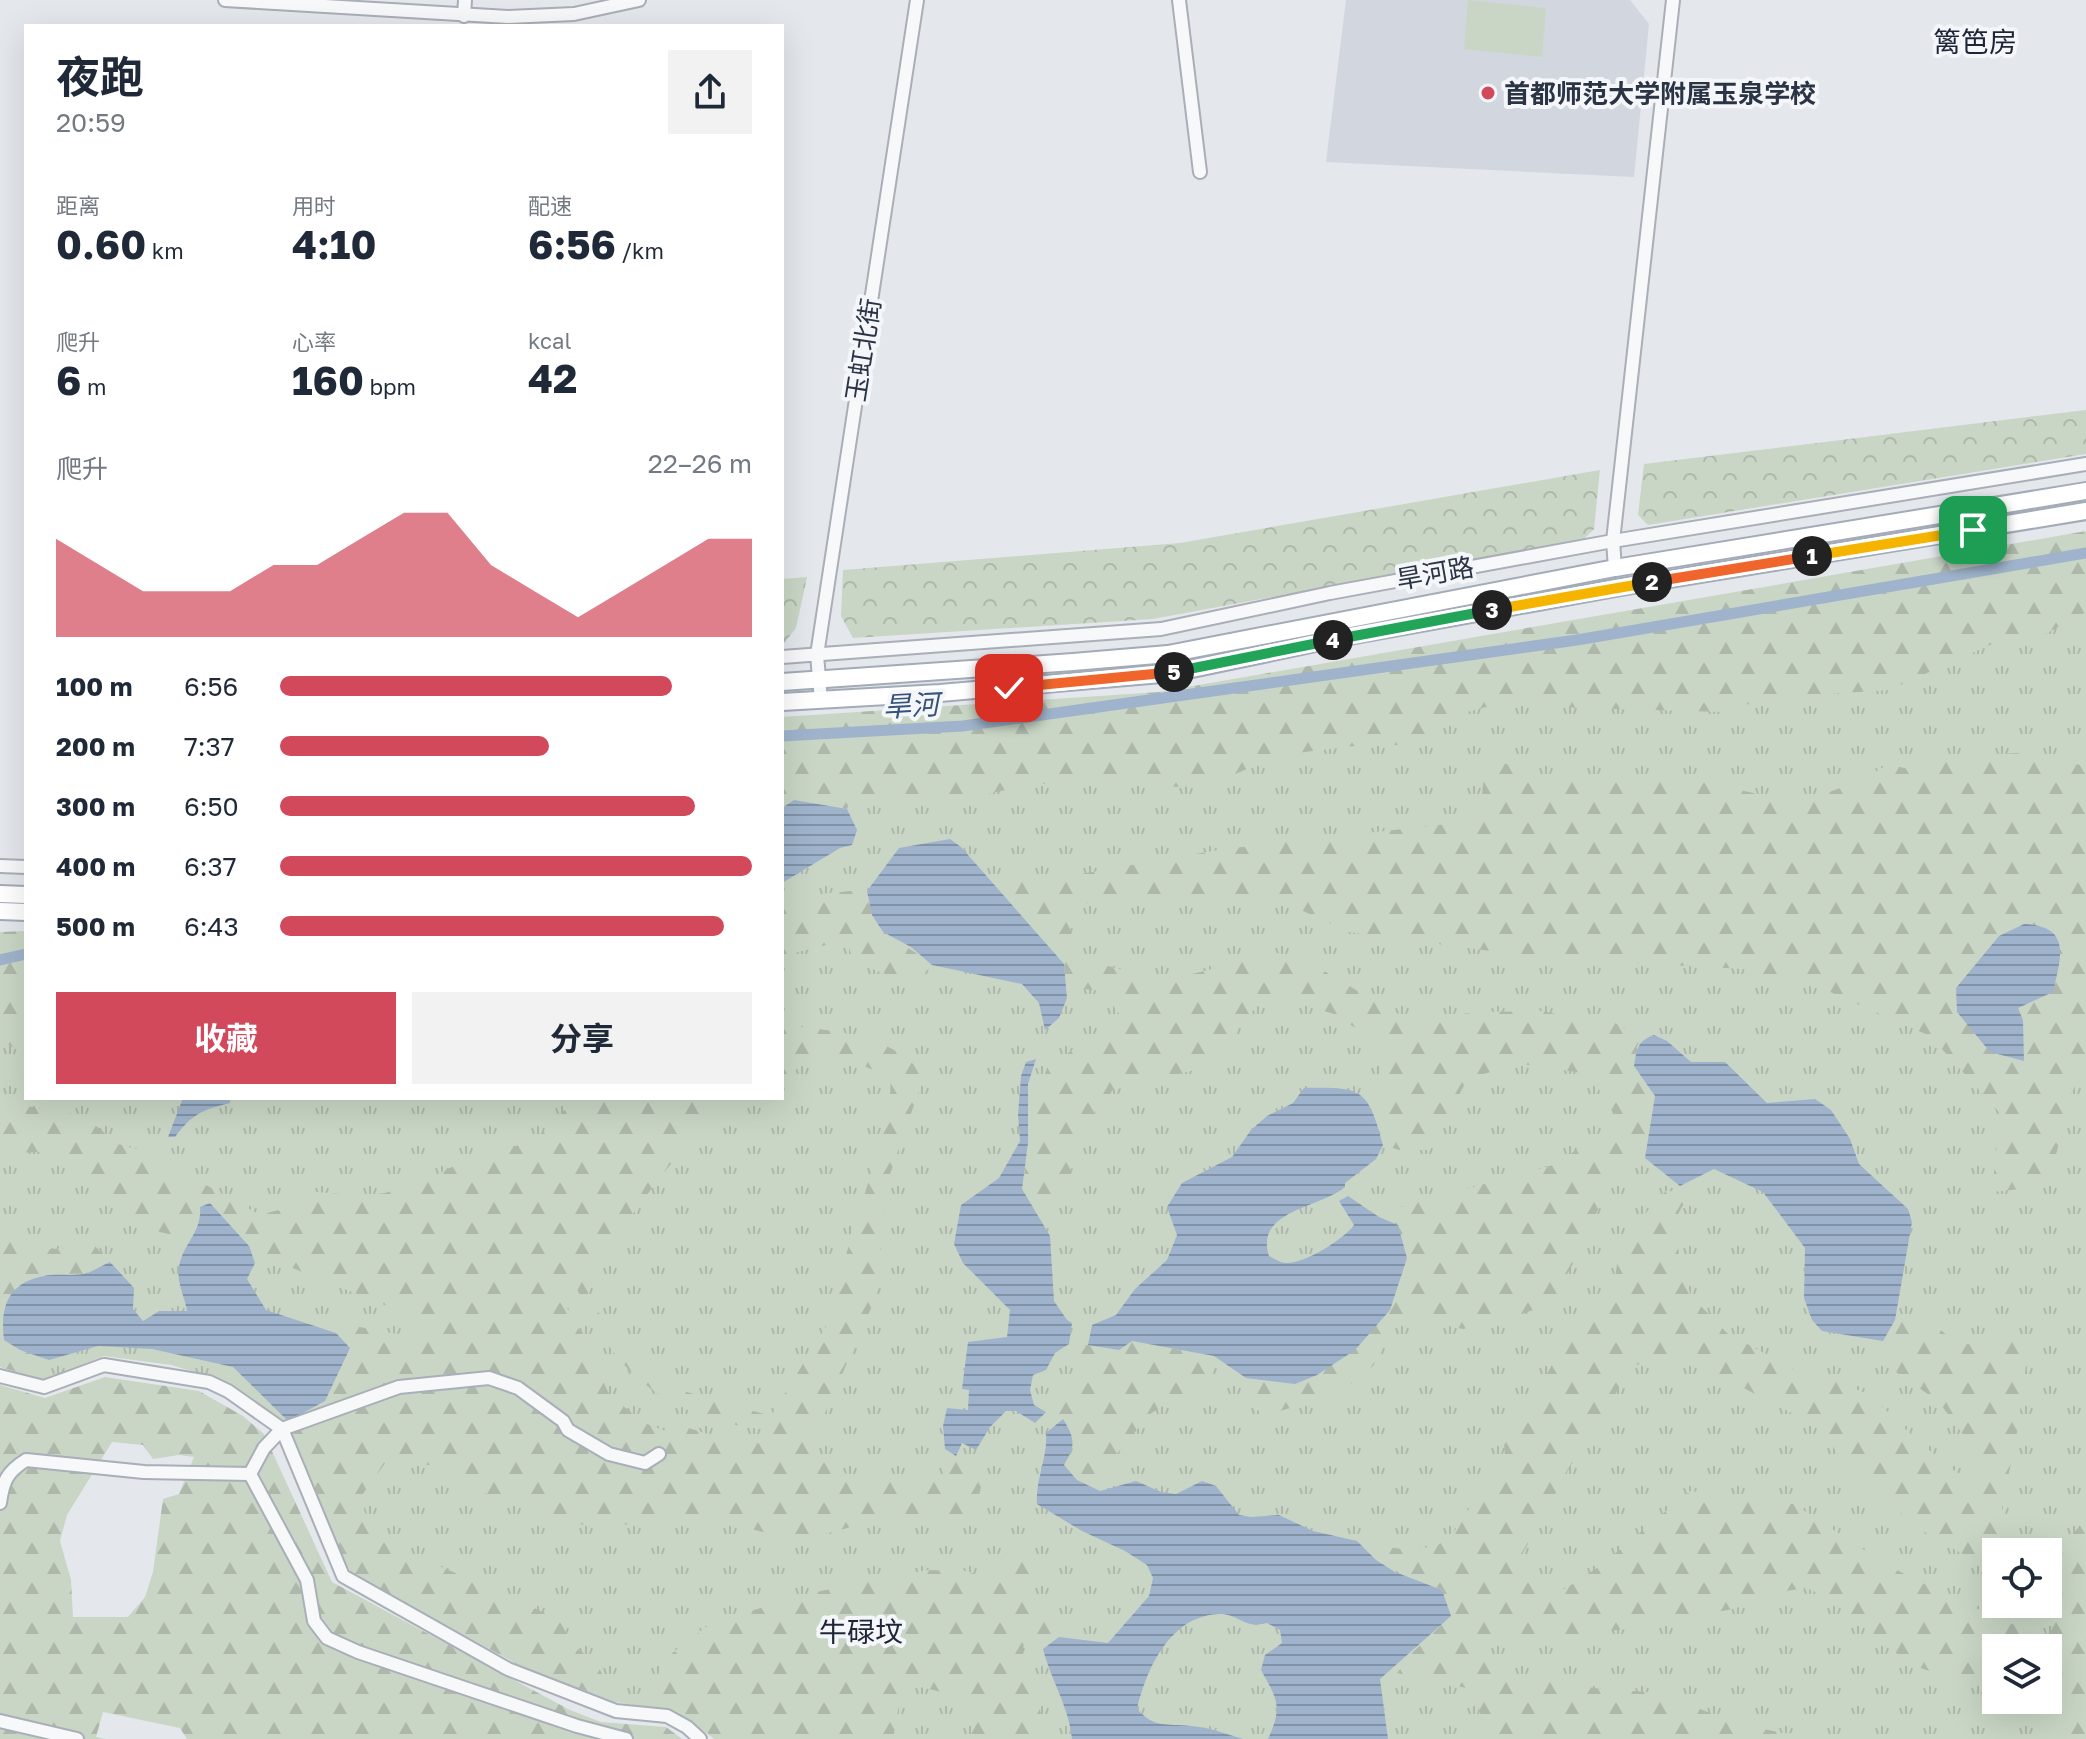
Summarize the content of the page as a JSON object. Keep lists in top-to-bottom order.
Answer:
{
  "streets": {
    "main road": ["旱河路"],
    "street": ["玉虹北街"]
  },
  "crossings": [
    ["玉虹北街", "旱河路"]
  ],
  "districts": ["篱笆房", "牛碌坟"],
  "water": ["旱河"],
  "places": ["首都师范大学附属玉泉学校"],
  "page": {
    "heading": ["夜跑", "20:59"],
    "stats": [
      ["距离", "0.60 km"],
      ["用时", "4:10"],
      ["配速", "6:56 /km"],
      ["爬升", "6 m"],
      ["心率", "160 bpm"],
      ["kcal", "42"]
    ],
    "chart": ["爬升", "22–26 m"],
    "pins": [
      "1",
      "2",
      "3",
      "4",
      "5"
    ],
    "list": [
      {
        "name": "100 m",
        "note": "6:56"
      },
      {
        "name": "200 m",
        "note": "7:37"
      },
      {
        "name": "300 m",
        "note": "6:50"
      },
      {
        "name": "400 m",
        "note": "6:37"
      },
      {
        "name": "500 m",
        "note": "6:43"
      }
    ],
    "buttons": ["收藏", "分享"]
  }
}
